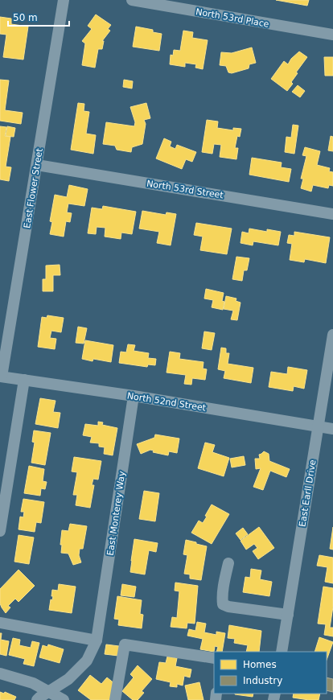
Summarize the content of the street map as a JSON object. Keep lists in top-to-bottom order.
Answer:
{
  "streets": {
    "street": [
      "North 53rd Place",
      "East Flower Street",
      "North 53rd Street",
      "North 52nd Street",
      "East Earll Drive",
      "East Monterey Way"
    ]
  },
  "crossings": [
    ["East Flower Street", "North 53rd Street"],
    ["East Flower Street", "North 52nd Street"],
    ["North 52nd Street", "East Earll Drive"],
    ["North 52nd Street", "East Monterey Way"]
  ],
  "legend": ["Homes", "Industry"],
  "scale_bar": "50 m"
}
